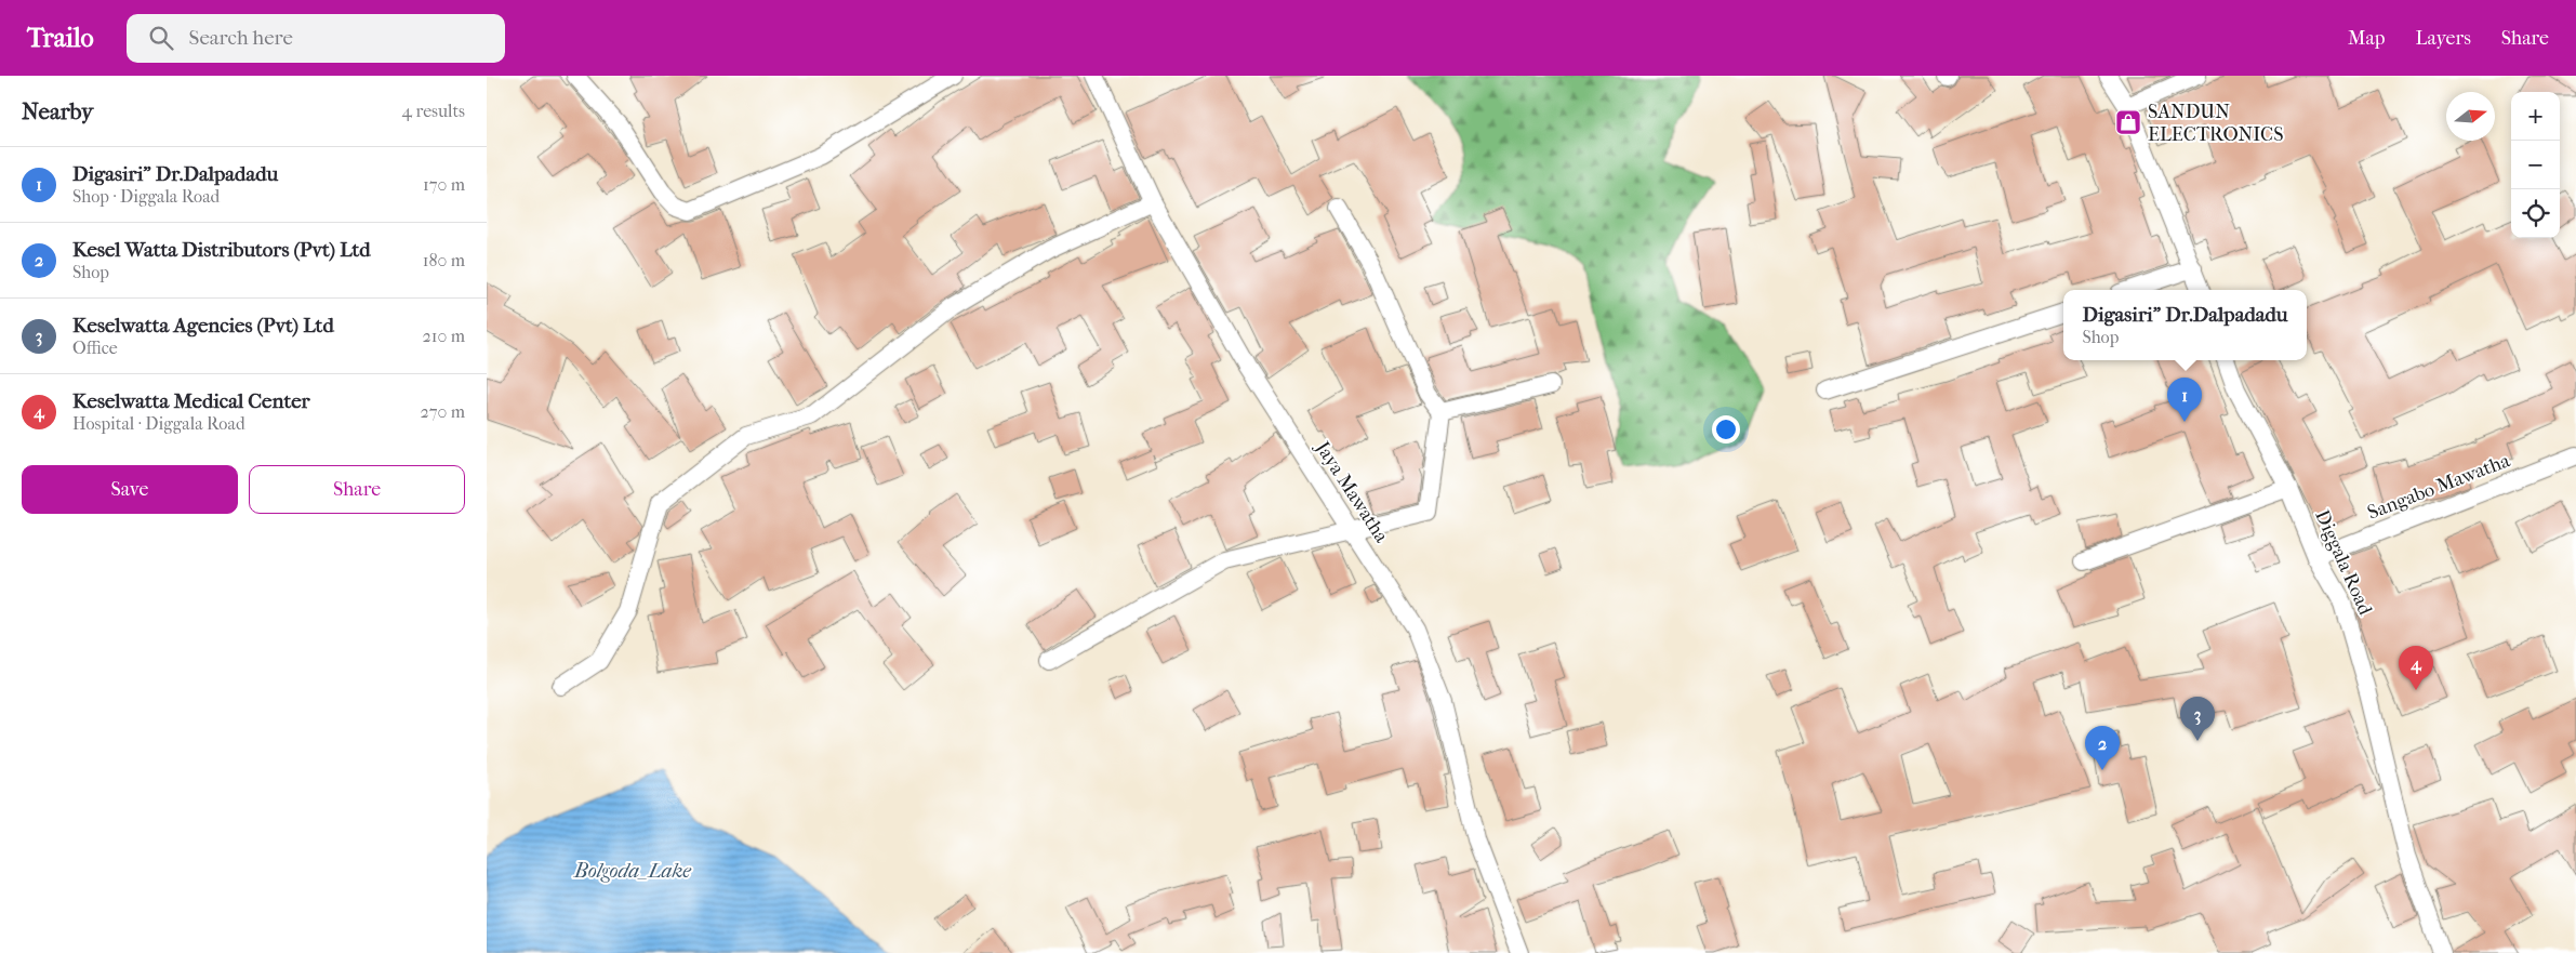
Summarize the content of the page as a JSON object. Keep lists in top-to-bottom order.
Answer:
{
  "streets": {
    "street": ["Sangabo Mawatha", "Jaya Mawatha", "Diggala Road"]
  },
  "crossings": [
    ["Sangabo Mawatha", "Diggala Road"]
  ],
  "water": ["Bolgoda_Lake"],
  "places": {
    "shop": ["SANDUN ELECTRONICS"]
  },
  "north": "right",
  "page": {
    "header": "Trailo",
    "search": "Search here",
    "nav": ["Map", "Layers", "Share"],
    "heading": ["Nearby", "4 results"],
    "map_buttons": ["+", "−"],
    "list": [
      {
        "mark": "1",
        "name": "Digasiri\" Dr.Dalpadadu",
        "note": "Shop · Diggala Road",
        "value": "170 m"
      },
      {
        "mark": "2",
        "name": "Kesel Watta Distributors (Pvt) Ltd",
        "note": "Shop",
        "value": "180 m"
      },
      {
        "mark": "3",
        "name": "Keselwatta Agencies (Pvt) Ltd",
        "note": "Office",
        "value": "210 m"
      },
      {
        "mark": "4",
        "name": "Keselwatta Medical Center",
        "note": "Hospital · Diggala Road",
        "value": "270 m"
      }
    ],
    "popup": ["Digasiri\" Dr.Dalpadadu", "Shop"],
    "pins": [
      "1",
      "4",
      "3",
      "2"
    ],
    "buttons": ["Save", "Share"]
  }
}
